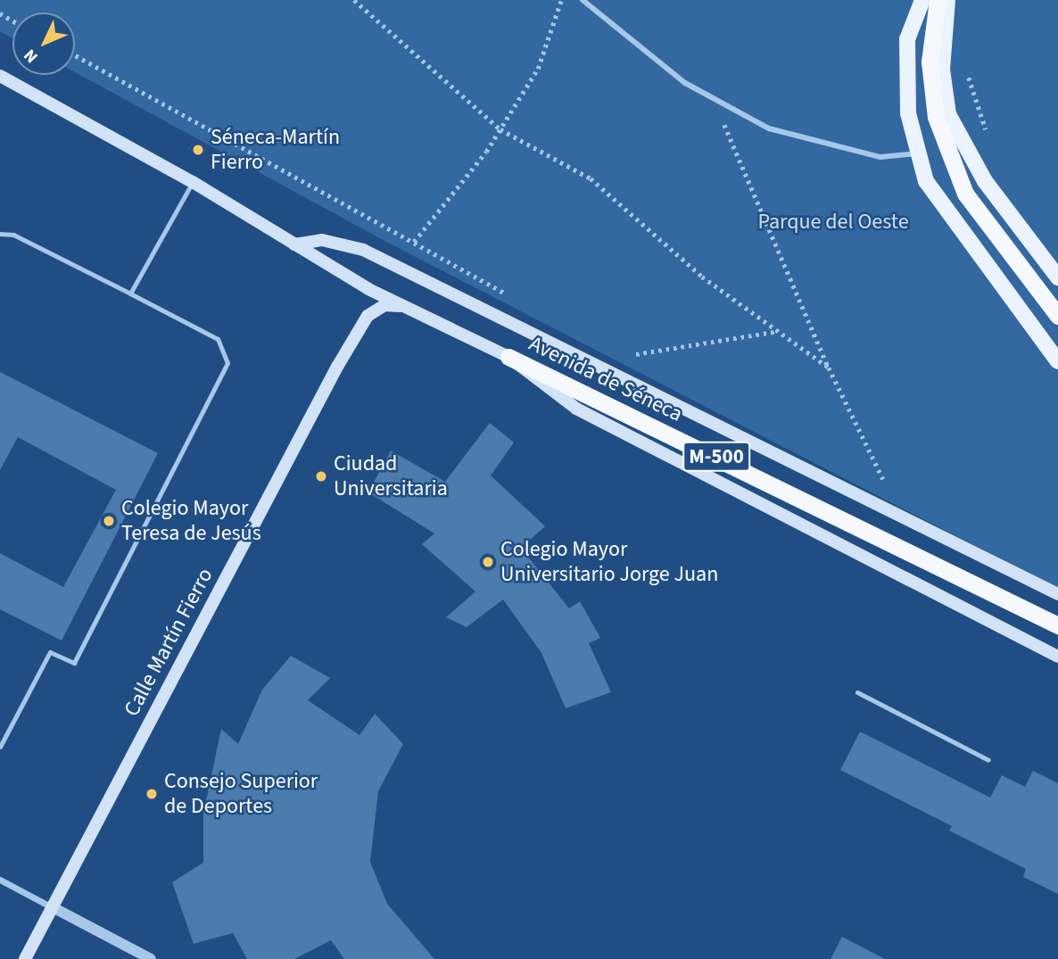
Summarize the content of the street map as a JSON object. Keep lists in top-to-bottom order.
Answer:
{
  "streets": {
    "highway": ["Avenida de Séneca", "M-500"],
    "main road": ["Calle Martín Fierro"]
  },
  "parks": ["Parque del Oeste"],
  "places": [
    "Séneca-Martín Fierro",
    "Ciudad Universitaria",
    "Colegio Mayor Teresa de Jesús",
    "Colegio Mayor Universitario Jorge Juan",
    "Consejo Superior de Deportes"
  ],
  "north": "bottom left"
}
